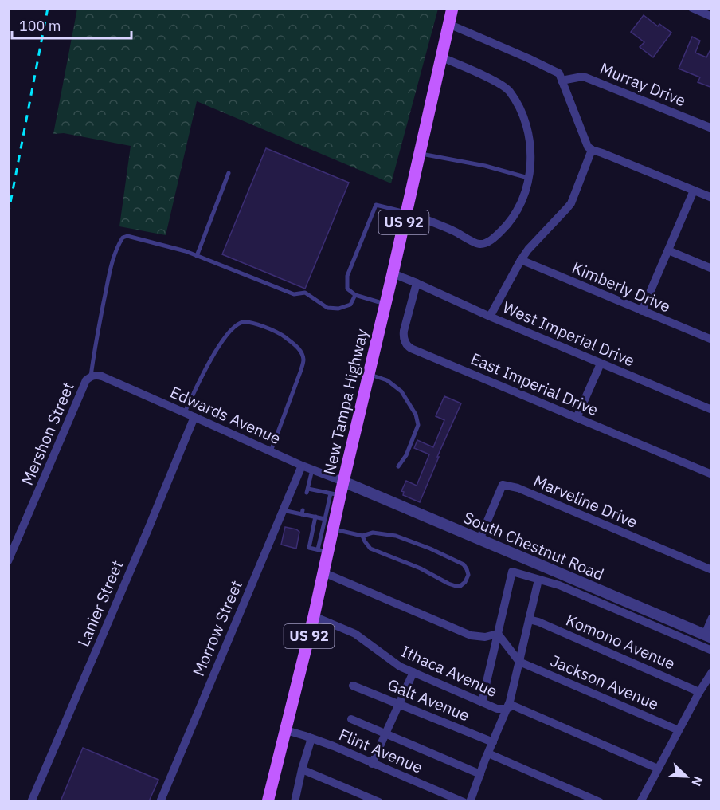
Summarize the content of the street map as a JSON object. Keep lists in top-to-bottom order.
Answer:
{
  "streets": {
    "main road": ["US 92", "New Tampa Highway"],
    "street": [
      "Murray Drive",
      "Kimberly Drive",
      "West Imperial Drive",
      "East Imperial Drive",
      "Edwards Avenue",
      "Mershon Street",
      "Marveline Drive",
      "South Chestnut Road",
      "Lanier Street",
      "Morrow Street",
      "Komono Avenue",
      "Ithaca Avenue",
      "Jackson Avenue",
      "Galt Avenue",
      "Flint Avenue"
    ]
  },
  "crossings": [
    ["West Imperial Drive", "East Imperial Drive"],
    ["West Imperial Drive", "New Tampa Highway"],
    ["New Tampa Highway", "Edwards Avenue"],
    ["New Tampa Highway", "South Chestnut Road"],
    ["New Tampa Highway", "Ithaca Avenue"],
    ["New Tampa Highway", "Flint Avenue"],
    ["Edwards Avenue", "Mershon Street"],
    ["Edwards Avenue", "South Chestnut Road"],
    ["Edwards Avenue", "Lanier Street"],
    ["Edwards Avenue", "Morrow Street"],
    ["Marveline Drive", "South Chestnut Road"]
  ],
  "scale_bar": "100 m",
  "north": "bottom right"
}
